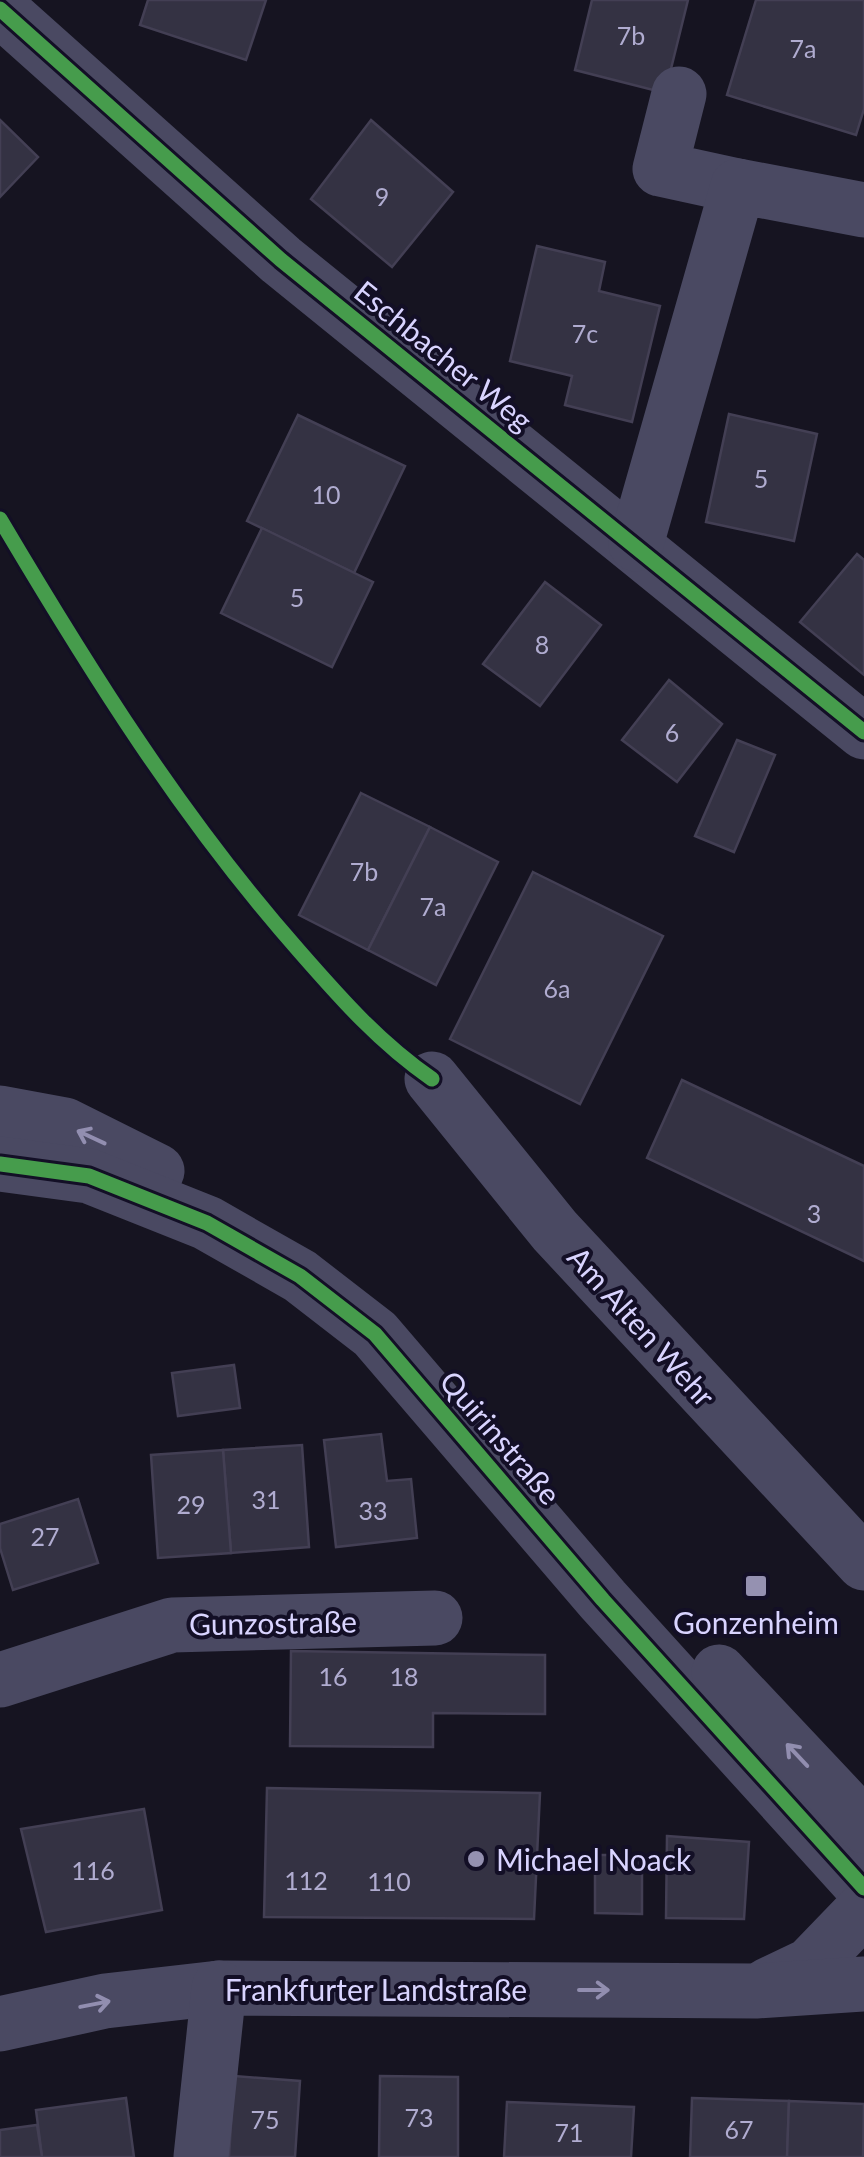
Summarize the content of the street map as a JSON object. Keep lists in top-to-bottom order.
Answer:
{
  "streets": {
    "street": [
      "Eschbacher Weg",
      "Am Alten Wehr",
      "Quirinstraße",
      "Gunzostraße",
      "Frankfurter Landstraße"
    ]
  },
  "one_way": ["Frankfurter Landstraße"],
  "places": {
    "transit": ["Gonzenheim"],
    "other": ["Michael Noack"]
  },
  "house_numbers": [
    "7b",
    "7a",
    "9",
    "7c",
    "5",
    "10",
    "5",
    "8",
    "6",
    "7b",
    "7a",
    "6a",
    "3",
    "31",
    "29",
    "33",
    "27",
    "16",
    "18",
    "116",
    "112",
    "110",
    "73",
    "75",
    "67",
    "71"
  ]
}
